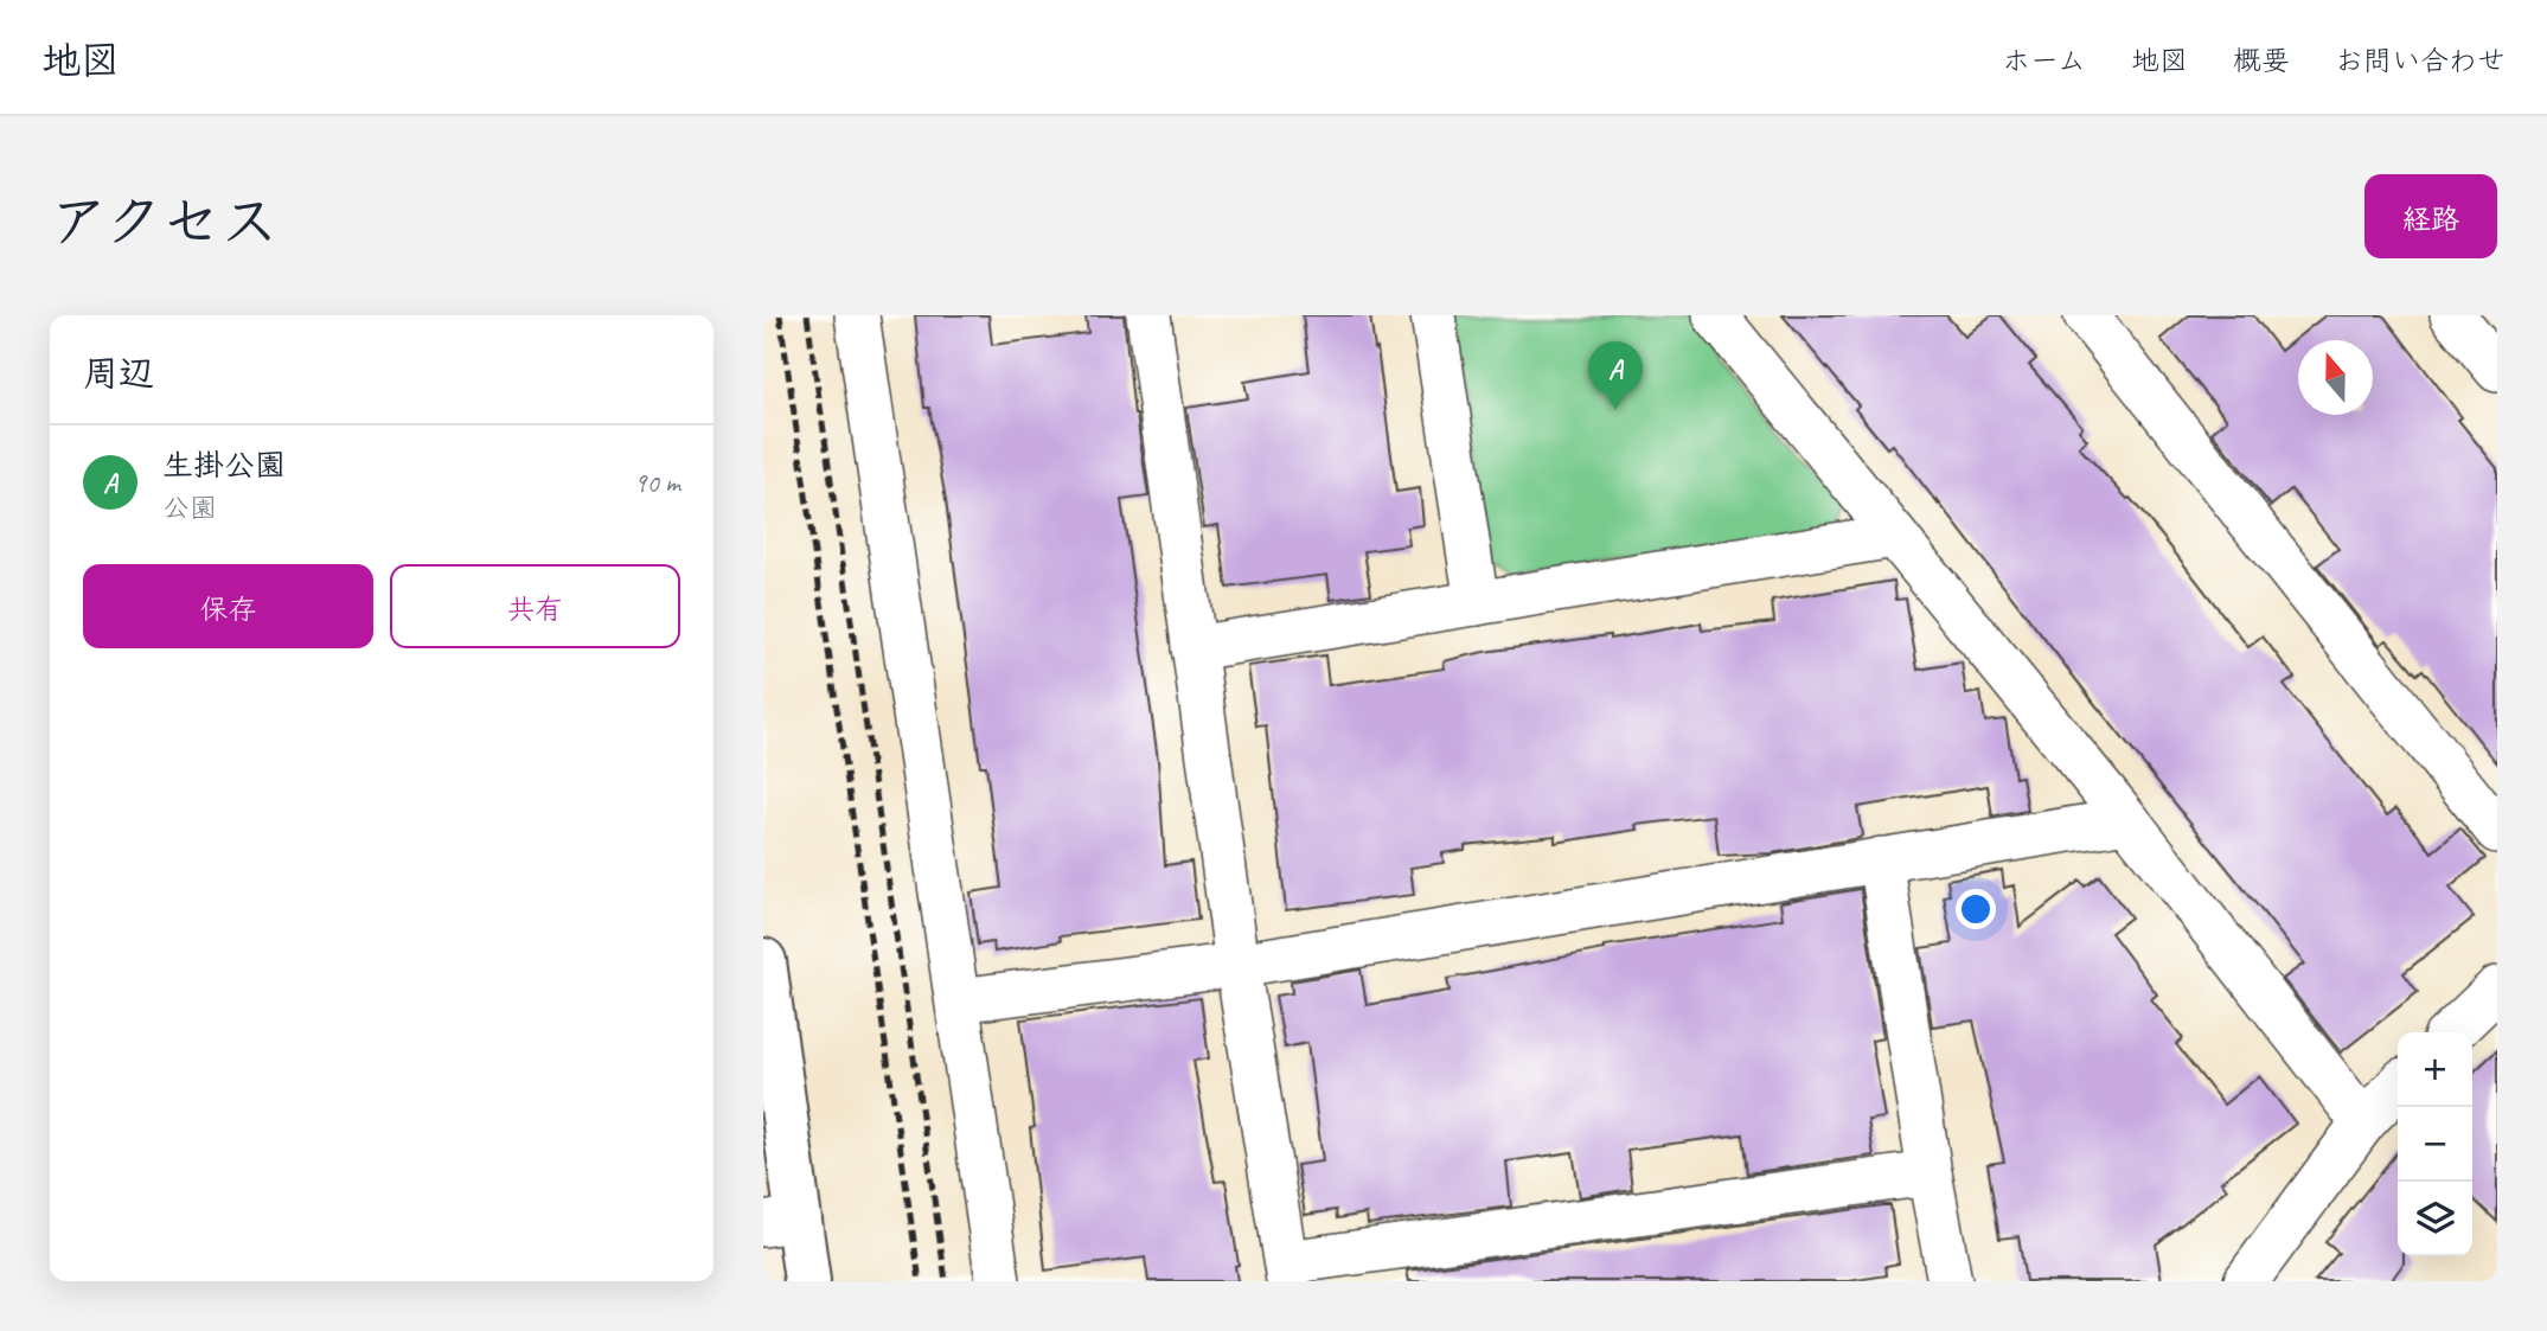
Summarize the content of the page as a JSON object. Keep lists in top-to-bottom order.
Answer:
{
  "north": "top",
  "page": {
    "header": "地図",
    "nav": [
      "ホーム",
      "地図",
      "概要",
      "お問い合わせ"
    ],
    "title": "アクセス",
    "buttons": [
      "経路",
      ["保存", "共有"]
    ],
    "heading": "周辺",
    "pins": "A",
    "list": [
      {
        "mark": "A",
        "name": "生掛公園",
        "note": "公園",
        "value": "90 m"
      }
    ],
    "map_buttons": ["+", "−"]
  }
}
